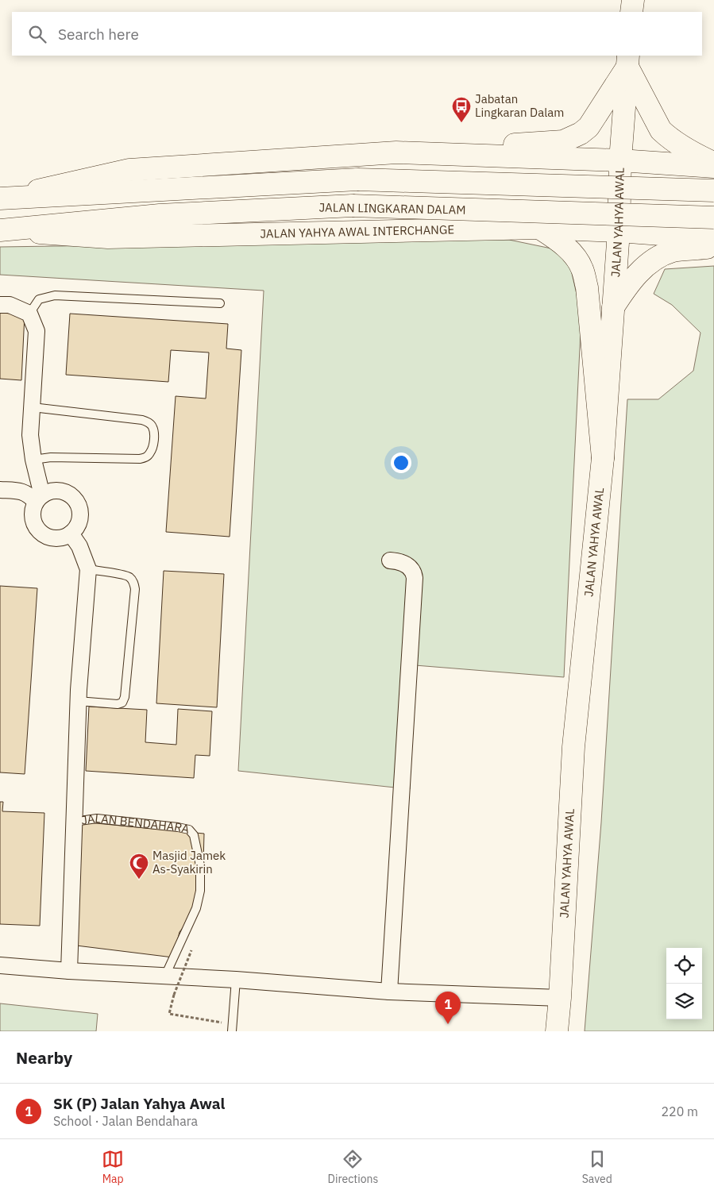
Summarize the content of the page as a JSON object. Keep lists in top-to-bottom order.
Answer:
{
  "streets": {
    "main road": ["JALAN LINGKARAN DALAM", "JALAN YAHYA AWAL", "JALAN YAHYA AWAL INTERCHANGE"],
    "street": ["JALAN BENDAHARA"]
  },
  "crossings": [
    ["JALAN LINGKARAN DALAM", "JALAN YAHYA AWAL INTERCHANGE"],
    ["JALAN YAHYA AWAL", "JALAN YAHYA AWAL INTERCHANGE"]
  ],
  "places": {
    "bus stop": ["Jabatan Lingkaran Dalam"],
    "mosque": ["Masjid Jamek As-Syakirin"]
  },
  "page": {
    "search": "Search here",
    "pins": "1",
    "heading": "Nearby",
    "list": [
      {
        "mark": "1",
        "name": "SK (P) Jalan Yahya Awal",
        "note": "School · Jalan Bendahara",
        "value": "220 m"
      }
    ],
    "nav": ["Map", "Directions", "Saved"]
  }
}
